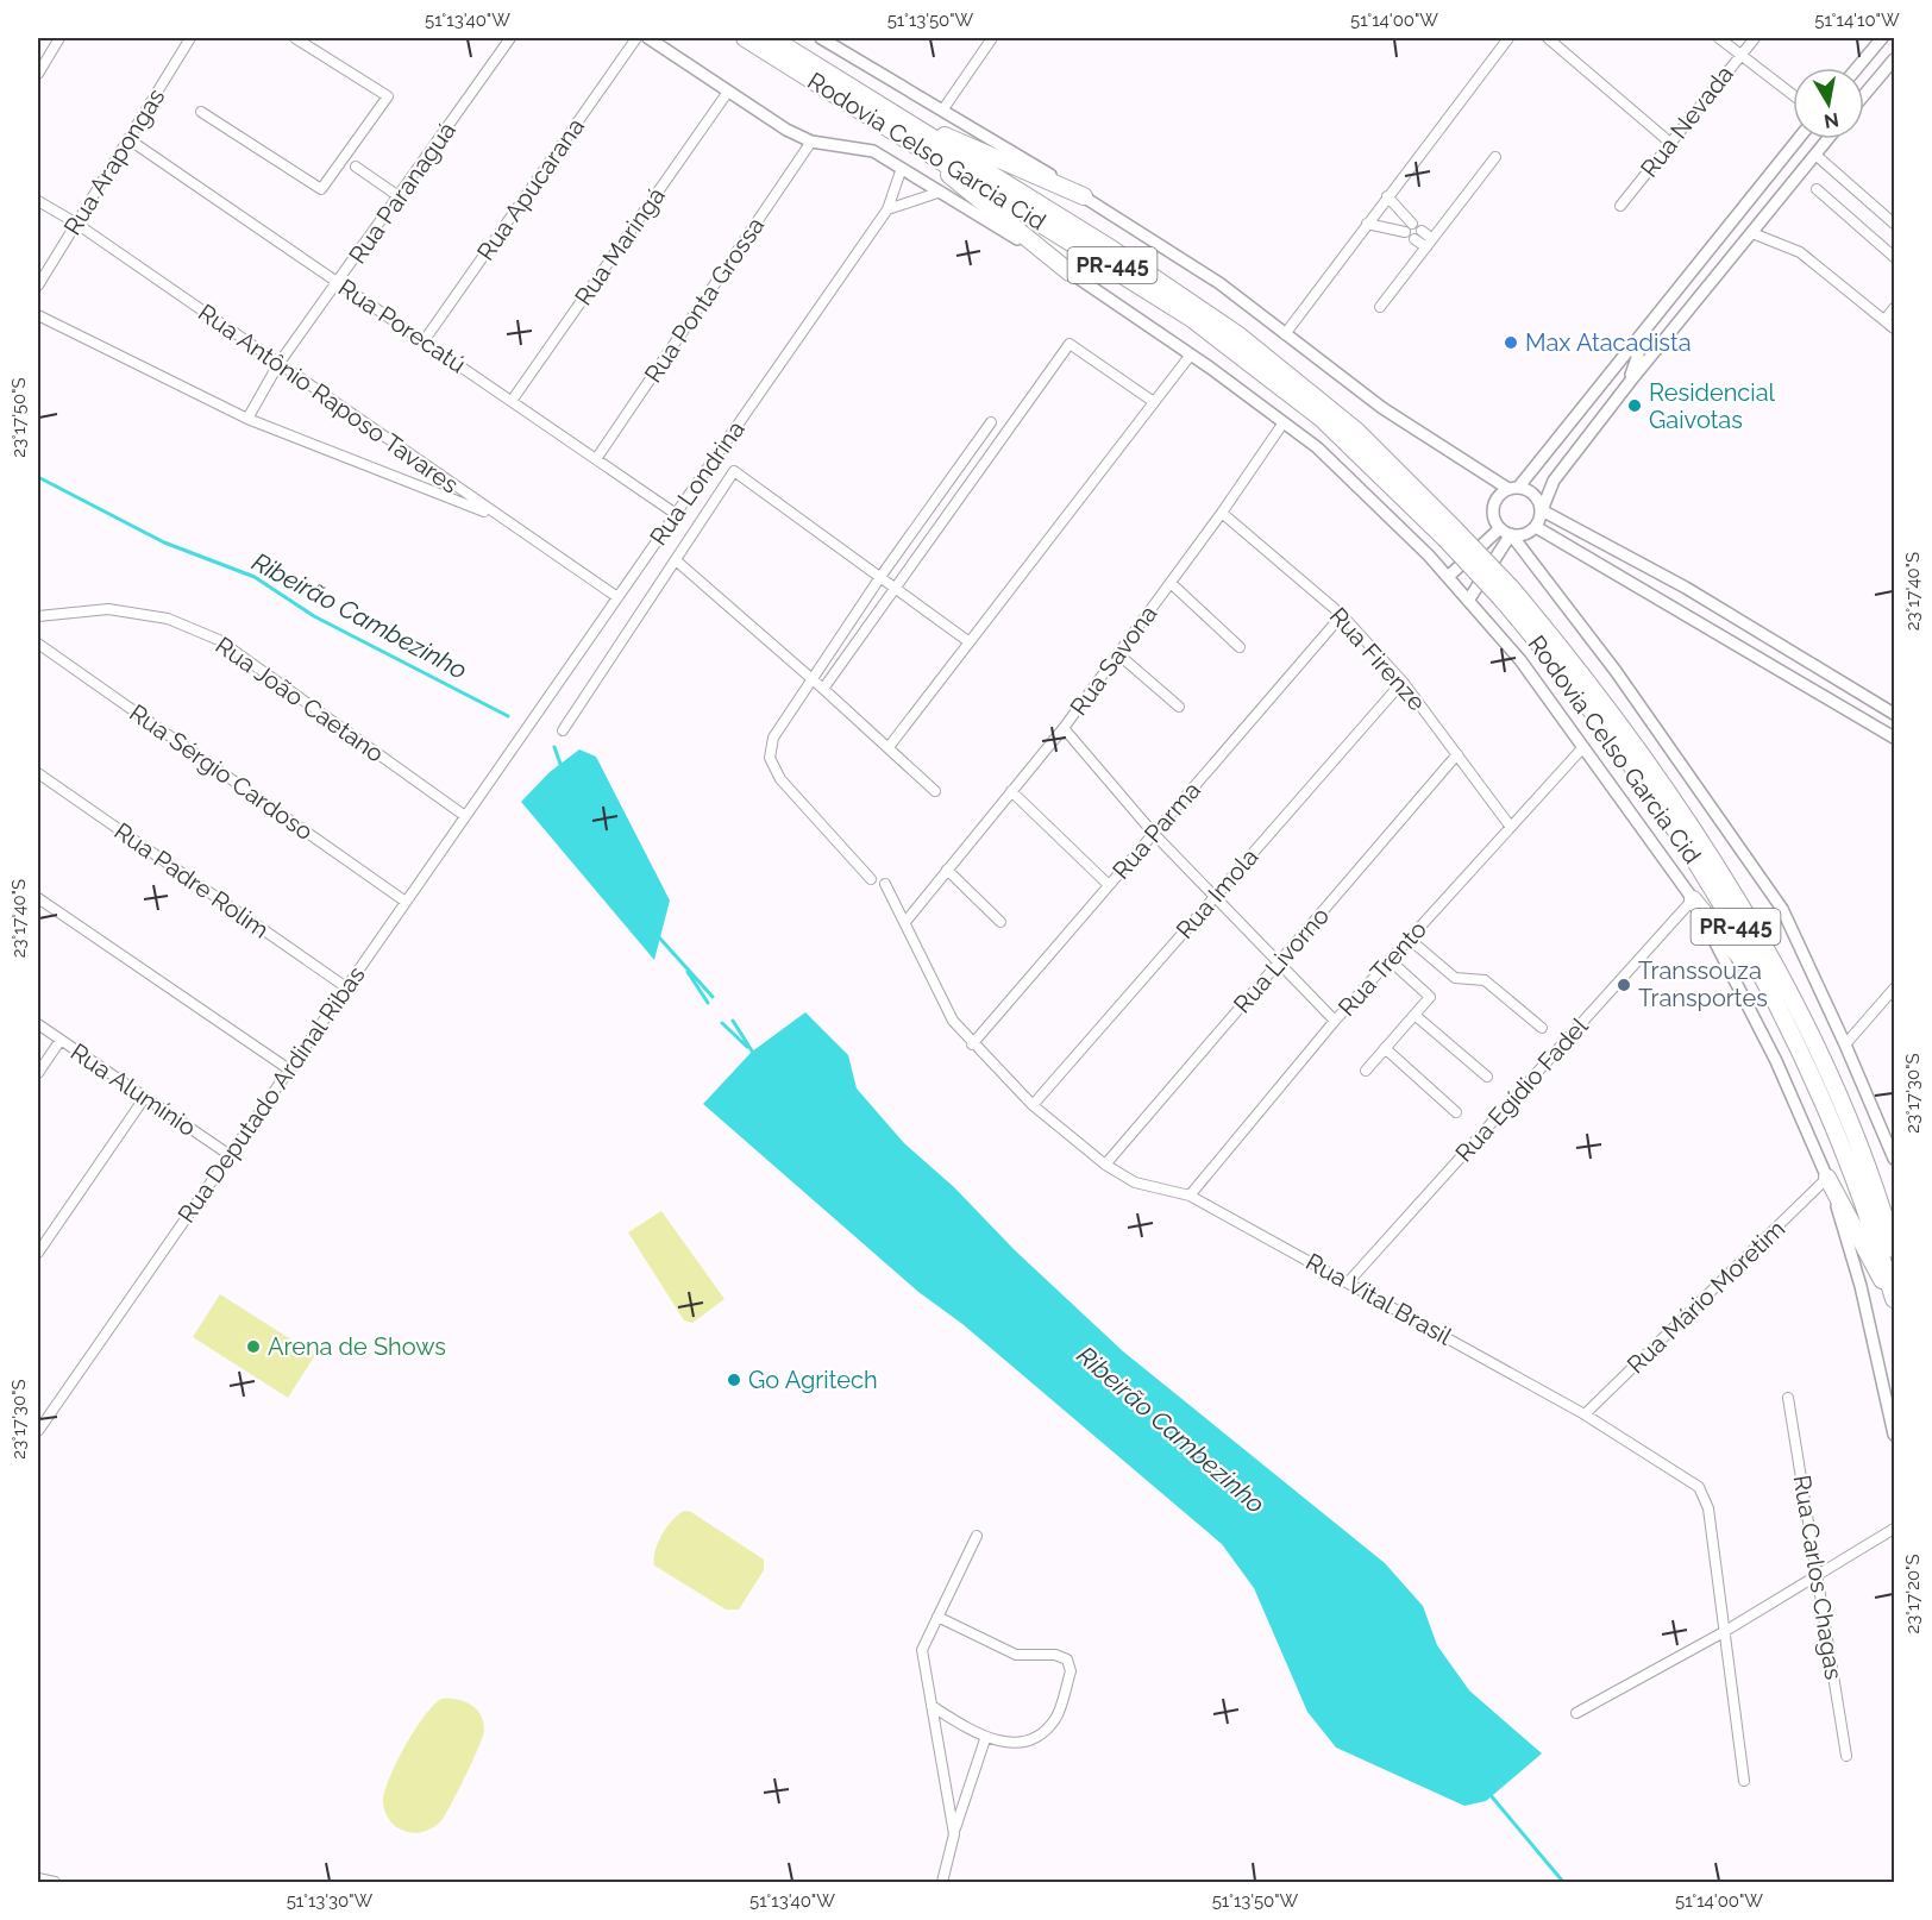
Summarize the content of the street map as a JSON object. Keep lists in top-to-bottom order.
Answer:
{
  "streets": {
    "highway": ["Rodovia Celso Garcia Cid", "PR-445"],
    "street": [
      "Rua Nevada",
      "Rua Arapongas",
      "Rua Apucarana",
      "Rua Paranaguá",
      "Rua Maringá",
      "Rua Ponta Grossa",
      "Rua Porecatú",
      "Rua Antônio Raposo Tavares",
      "Rua Londrina",
      "Rua Firenze",
      "Rua Savona",
      "Rua João Caetano",
      "Rua Sérgio Cardoso",
      "Rua Parma",
      "Rua Padre Rolim",
      "Rua Imola",
      "Rua Livorno",
      "Rua Trento",
      "Rua Alumínio",
      "Rua Egídio Fadel",
      "Rua Deputado Ardinal Ribas",
      "Rua Mário Moretim",
      "Rua Vital Brasil",
      "Rua Carlos Chagas"
    ]
  },
  "crossings": [
    ["Rua Arapongas", "Rua Porecatú"],
    ["Rua Arapongas", "Rua Antônio Raposo Tavares"],
    ["Rua Apucarana", "Rua Porecatú"],
    ["Rua Paranaguá", "Rua Porecatú"],
    ["Rua Paranaguá", "Rua Antônio Raposo Tavares"],
    ["Rua Maringá", "Rua Porecatú"],
    ["Rua Ponta Grossa", "Rua Porecatú"],
    ["Rua Porecatú", "Rua Londrina"],
    ["Rua Antônio Raposo Tavares", "Rua Londrina"],
    ["Rua Londrina", "Rua Deputado Ardinal Ribas"],
    ["Rua Firenze", "Rua Savona"],
    ["Rua Firenze", "Rua Parma"],
    ["Rua Firenze", "Rua Imola"],
    ["Rua Firenze", "Rua Livorno"],
    ["Rua Firenze", "Rua Trento"],
    ["Rua Savona", "Rua Vital Brasil"],
    ["Rua João Caetano", "Rua Deputado Ardinal Ribas"],
    ["Rua Sérgio Cardoso", "Rua Deputado Ardinal Ribas"],
    ["Rua Parma", "Rua Vital Brasil"],
    ["Rua Padre Rolim", "Rua Deputado Ardinal Ribas"],
    ["Rua Imola", "Rua Vital Brasil"],
    ["Rua Livorno", "Rua Vital Brasil"],
    ["Rua Trento", "Rua Vital Brasil"],
    ["Rua Alumínio", "Rua Deputado Ardinal Ribas"],
    ["Rua Egídio Fadel", "Rua Vital Brasil"],
    ["Rua Mário Moretim", "Rua Vital Brasil"]
  ],
  "water": ["Ribeirão Cambezinho"],
  "places": [
    "Max Atacadista",
    "Residencial Gaivotas",
    "Transsouza Transportes",
    "Arena de Shows",
    "Go Agritech"
  ],
  "north": "bottom",
  "coordinates": [
    "51°13'40\"W",
    "51°13'50\"W",
    "51°14'00\"W",
    "51°14'10\"W",
    "23°17'50\"S",
    "23°17'40\"S",
    "23°17'30\"S",
    "23°17'20\"S",
    "51°13'30\"W"
  ]
}
